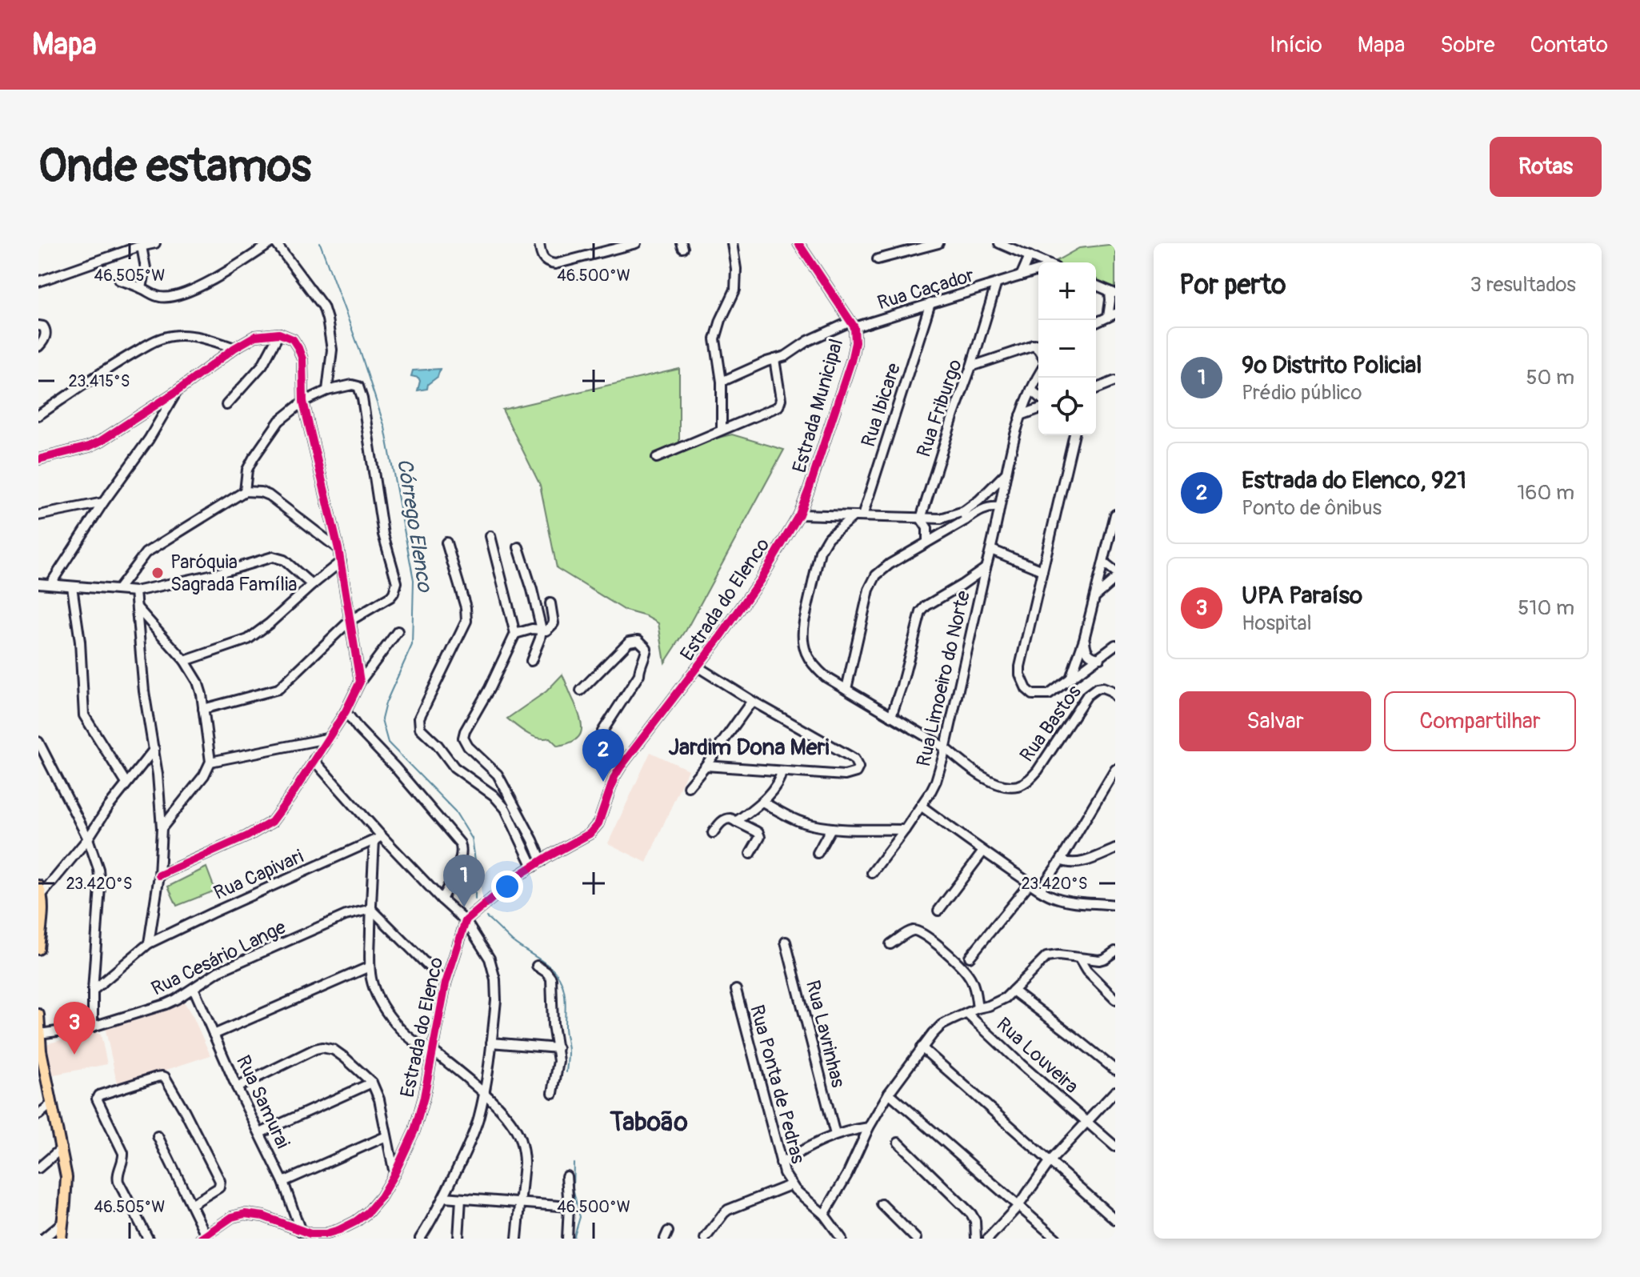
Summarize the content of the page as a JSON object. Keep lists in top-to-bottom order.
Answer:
{
  "streets": {
    "street": [
      "Rua Caçador",
      "Rua Ibicare",
      "Estrada Municipal",
      "Rua Friburgo",
      "Estrada do Elenco",
      "Rua Limoeiro do Norte",
      "Rua Bastos",
      "Rua Capivari",
      "Rua Cesário Lange",
      "Rua Lavrinhas",
      "Rua Louveira",
      "Rua Ponta de Pedras",
      "Rua Samurai"
    ]
  },
  "crossings": [
    ["Rua Caçador", "Rua Ibicare"],
    ["Rua Caçador", "Estrada Municipal"],
    ["Rua Caçador", "Rua Friburgo"],
    ["Estrada Municipal", "Estrada do Elenco"],
    ["Estrada do Elenco", "Rua Samurai"],
    ["Rua Limoeiro do Norte", "Rua Bastos"],
    ["Rua Cesário Lange", "Rua Samurai"]
  ],
  "districts": ["Jardim Dona Meri", "Taboão"],
  "water": ["Córrego Elenco"],
  "places": ["Paróquia Sagrada Família"],
  "page": {
    "header": "Mapa",
    "nav": [
      "Início",
      "Mapa",
      "Sobre",
      "Contato"
    ],
    "buttons": [
      "Rotas",
      ["Salvar", "Compartilhar"]
    ],
    "title": "Onde estamos",
    "heading": ["Por perto", "3 resultados"],
    "map_buttons": ["+", "−"],
    "list": [
      {
        "mark": "1",
        "name": "9º Distrito Policial",
        "note": "Prédio público",
        "value": "50 m"
      },
      {
        "mark": "2",
        "name": "Estrada do Elenco, 921",
        "note": "Ponto de ônibus",
        "value": "160 m"
      },
      {
        "mark": "3",
        "name": "UPA Paraíso",
        "note": "Hospital",
        "value": "510 m"
      }
    ],
    "pins": ["2", "1", "3"]
  },
  "coordinates": [
    "46.505°W",
    "46.500°W",
    "23.415°S",
    "23.420°S"
  ]
}
